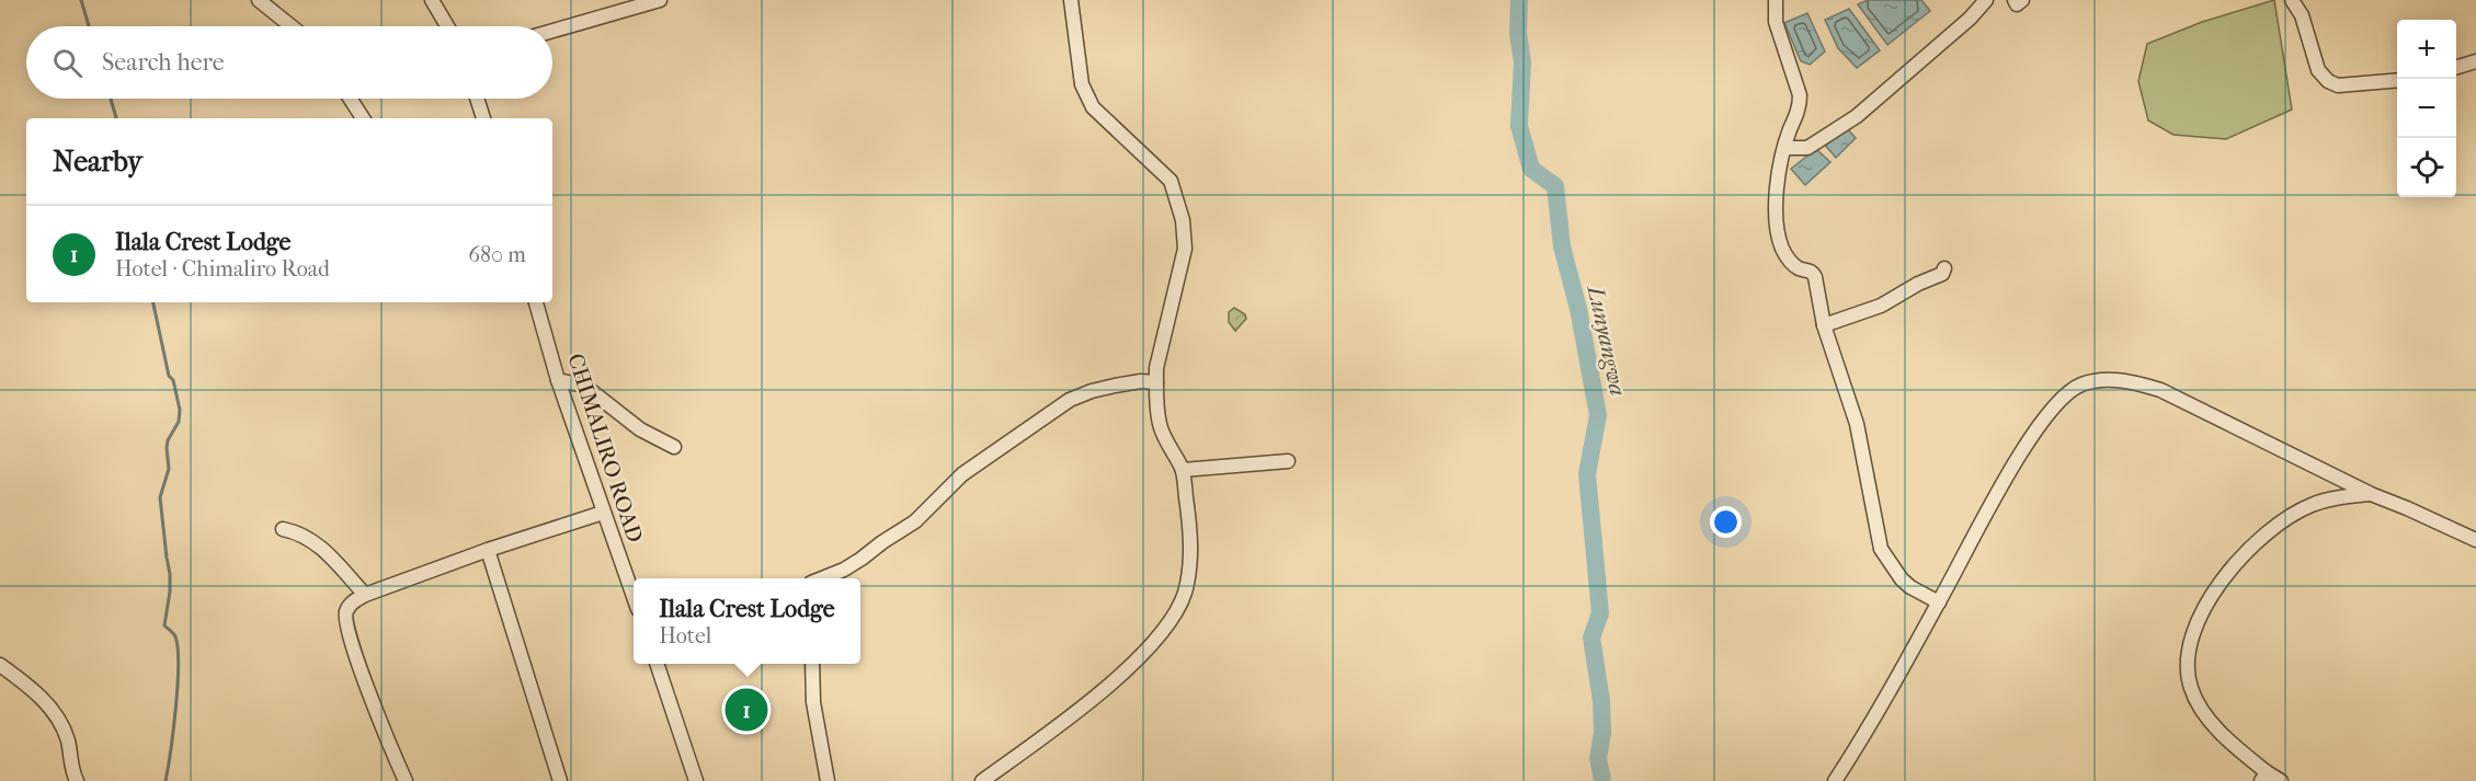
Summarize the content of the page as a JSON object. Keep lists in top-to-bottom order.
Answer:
{
  "streets": {
    "street": ["CHIMALIRO ROAD"]
  },
  "water": ["Lunyangwa"],
  "page": {
    "map_buttons": ["+", "−"],
    "search": "Search here",
    "heading": "Nearby",
    "list": [
      {
        "mark": "1",
        "name": "Ilala Crest Lodge",
        "note": "Hotel · Chimaliro Road",
        "value": "680 m"
      }
    ],
    "popup": ["Ilala Crest Lodge", "Hotel"],
    "pins": "1"
  }
}
